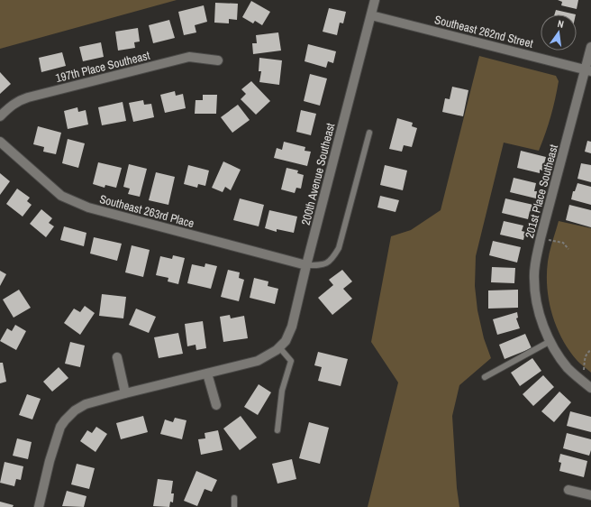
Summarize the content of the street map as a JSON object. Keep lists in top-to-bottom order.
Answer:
{
  "streets": {
    "street": [
      "Southeast 262nd Street",
      "197th Place Southeast",
      "200th Avenue Southeast",
      "201st Place Southeast",
      "Southeast 263rd Place"
    ]
  },
  "crossings": [
    ["Southeast 262nd Street", "200th Avenue Southeast"],
    ["Southeast 262nd Street", "201st Place Southeast"],
    ["200th Avenue Southeast", "Southeast 263rd Place"]
  ],
  "north": "top"
}
